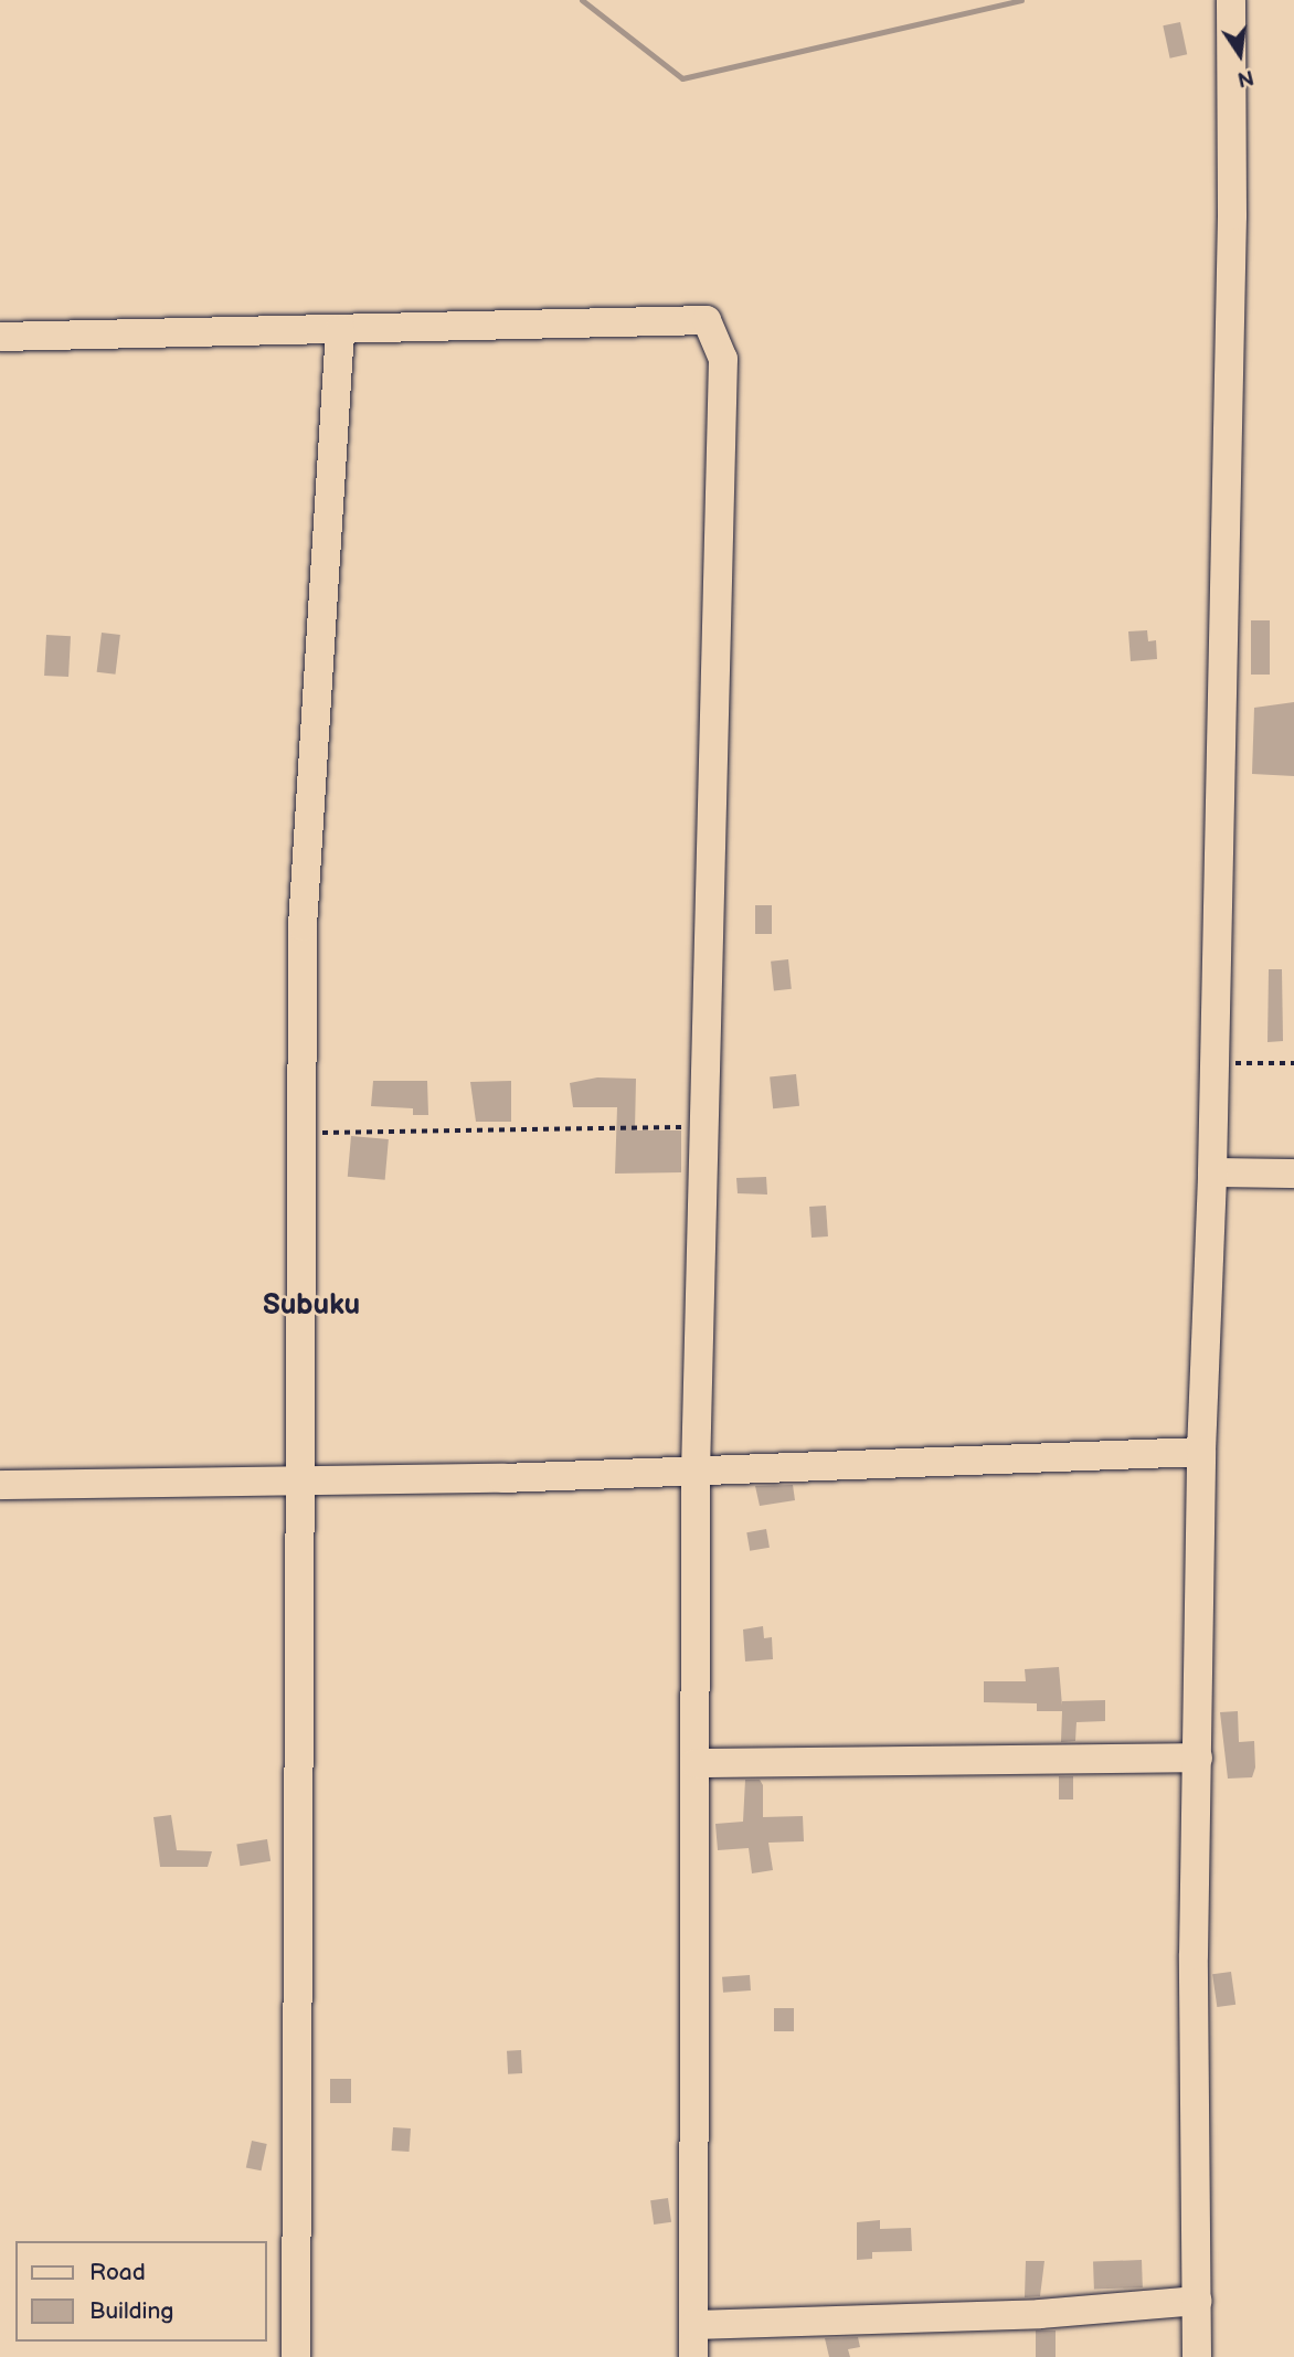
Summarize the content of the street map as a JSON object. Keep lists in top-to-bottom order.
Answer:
{
  "districts": ["Subuku"],
  "legend": ["Road", "Building"],
  "north": "bottom"
}
